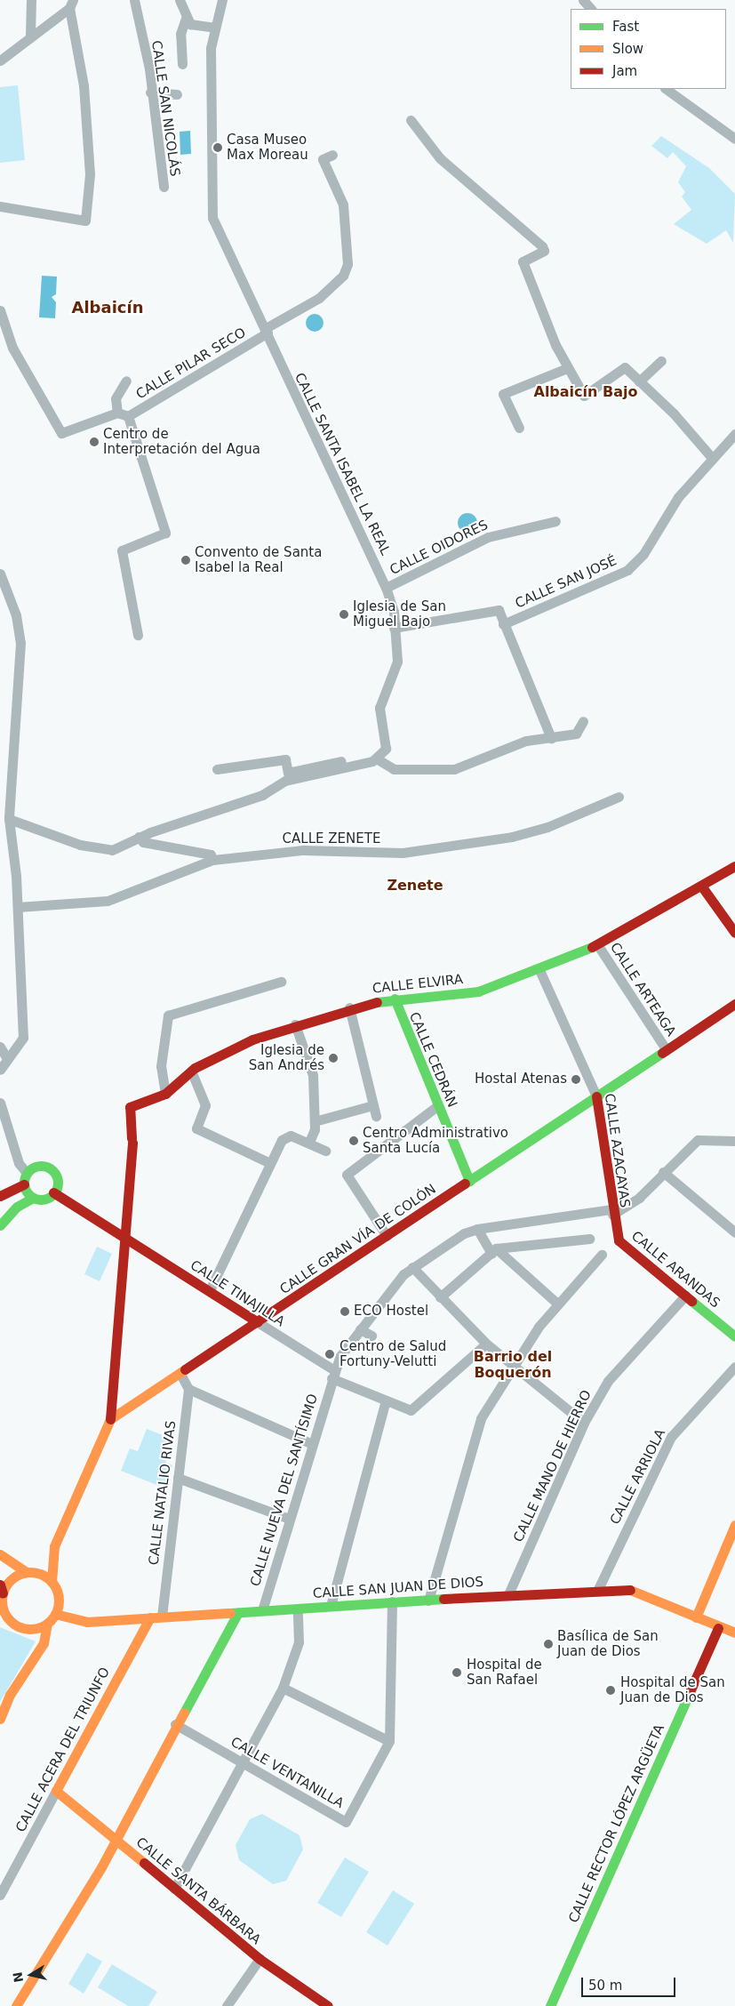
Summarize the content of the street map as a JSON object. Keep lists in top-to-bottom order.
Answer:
{
  "streets": {
    "main road": [
      "CALLE ELVIRA",
      "CALLE CEDRÁN",
      "CALLE AZACAYAS",
      "CALLE GRAN VÍA DE COLÓN",
      "CALLE ARANDAS",
      "CALLE TINAJILLA",
      "CALLE SAN JUAN DE DIOS",
      "CALLE ACERA DEL TRIUNFO",
      "CALLE RECTOR LÓPEZ ARGÜETA",
      "CALLE SANTA BÁRBARA"
    ],
    "street": [
      "CALLE SAN NICOLÁS",
      "CALLE PILAR SECO",
      "CALLE SANTA ISABEL LA REAL",
      "CALLE OIDORES",
      "CALLE SAN JOSÉ",
      "CALLE ZENETE",
      "CALLE ARTEAGA",
      "CALLE MANO DE HIERRO",
      "CALLE ARRIOLA",
      "CALLE NUEVA DEL SANTÍSIMO",
      "CALLE NATALIO RIVAS",
      "CALLE VENTANILLA"
    ]
  },
  "crossings": [
    ["CALLE PILAR SECO", "CALLE SANTA ISABEL LA REAL"],
    ["CALLE SANTA ISABEL LA REAL", "CALLE OIDORES"],
    ["CALLE ELVIRA", "CALLE ARTEAGA"],
    ["CALLE ELVIRA", "CALLE CEDRÁN"],
    ["CALLE ELVIRA", "CALLE AZACAYAS"],
    ["CALLE ELVIRA", "CALLE TINAJILLA"],
    ["CALLE ARTEAGA", "CALLE GRAN VÍA DE COLÓN"],
    ["CALLE CEDRÁN", "CALLE GRAN VÍA DE COLÓN"],
    ["CALLE AZACAYAS", "CALLE GRAN VÍA DE COLÓN"],
    ["CALLE AZACAYAS", "CALLE ARANDAS"],
    ["CALLE GRAN VÍA DE COLÓN", "CALLE TINAJILLA"],
    ["CALLE ARANDAS", "CALLE MANO DE HIERRO"],
    ["CALLE TINAJILLA", "CALLE NUEVA DEL SANTÍSIMO"],
    ["CALLE MANO DE HIERRO", "CALLE SAN JUAN DE DIOS"],
    ["CALLE ARRIOLA", "CALLE SAN JUAN DE DIOS"],
    ["CALLE NUEVA DEL SANTÍSIMO", "CALLE SAN JUAN DE DIOS"],
    ["CALLE NATALIO RIVAS", "CALLE SAN JUAN DE DIOS"],
    ["CALLE SAN JUAN DE DIOS", "CALLE ACERA DEL TRIUNFO"],
    ["CALLE SAN JUAN DE DIOS", "CALLE VENTANILLA"],
    ["CALLE SAN JUAN DE DIOS", "CALLE RECTOR LÓPEZ ARGÜETA"],
    ["CALLE ACERA DEL TRIUNFO", "CALLE SANTA BÁRBARA"]
  ],
  "districts": [
    "Albaicín",
    "Albaicín Bajo",
    "Zenete",
    "Barrio del Boquerón"
  ],
  "places": [
    "Casa Museo Max Moreau",
    "Centro de Interpretación del Agua",
    "Convento de Santa Isabel la Real",
    "Iglesia de San Miguel Bajo",
    "Iglesia de San Andrés",
    "Hostal Atenas",
    "Centro Administrativo Santa Lucía",
    "ECO Hostel",
    "Centro de Salud Fortuny-Velutti",
    "Basílica de San Juan de Dios",
    "Hospital de San Rafael",
    "Hospital de San Juan de Dios"
  ],
  "legend": ["Fast", "Slow", "Jam"],
  "scale_bar": "50 m",
  "north": "left"
}
